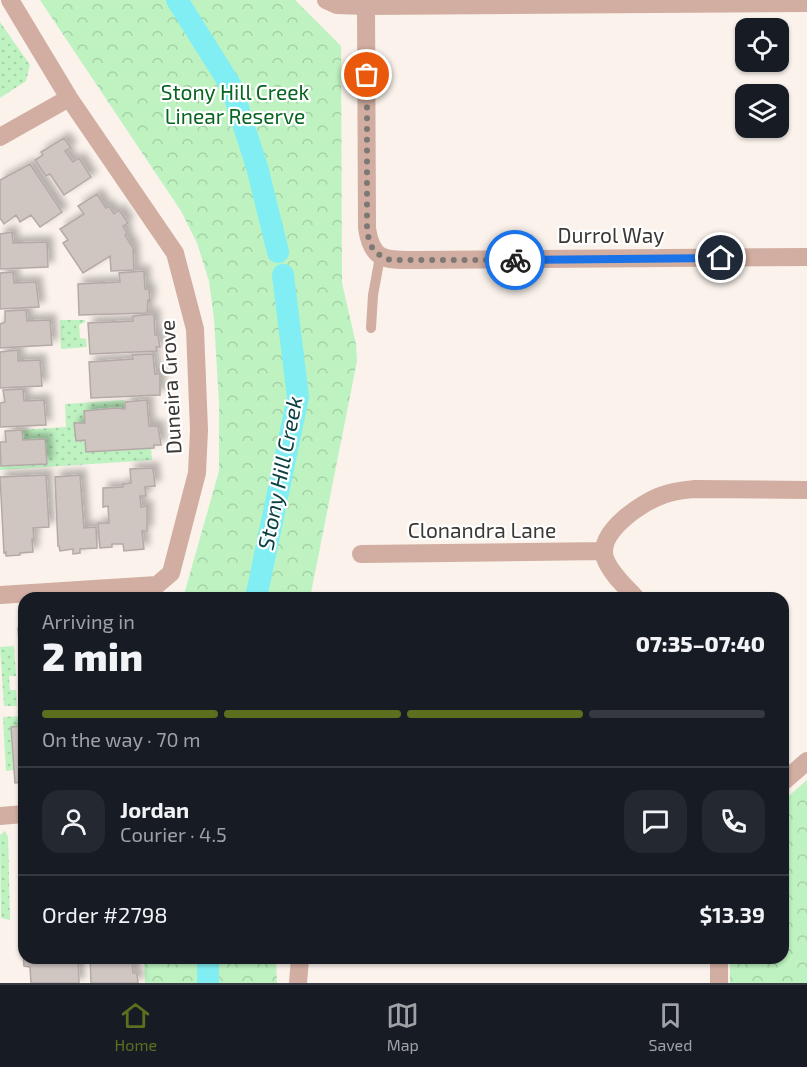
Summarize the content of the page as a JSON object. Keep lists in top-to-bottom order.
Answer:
{
  "streets": {
    "street": ["Durrol Way", "Duneira Grove", "Clonandra Lane"]
  },
  "water": ["Stony Hill Creek"],
  "parks": ["Stony Hill Creek Linear Reserve"],
  "page": {
    "heading": ["2 min", "Arriving in", "07:35–07:40"],
    "panel": [
      "Jordan",
      "Courier · 4.5",
      "Order #2798",
      "$13.39"
    ],
    "bar": "On the way · 70 m",
    "tabs": ["Home", "Map", "Saved"]
  }
}
